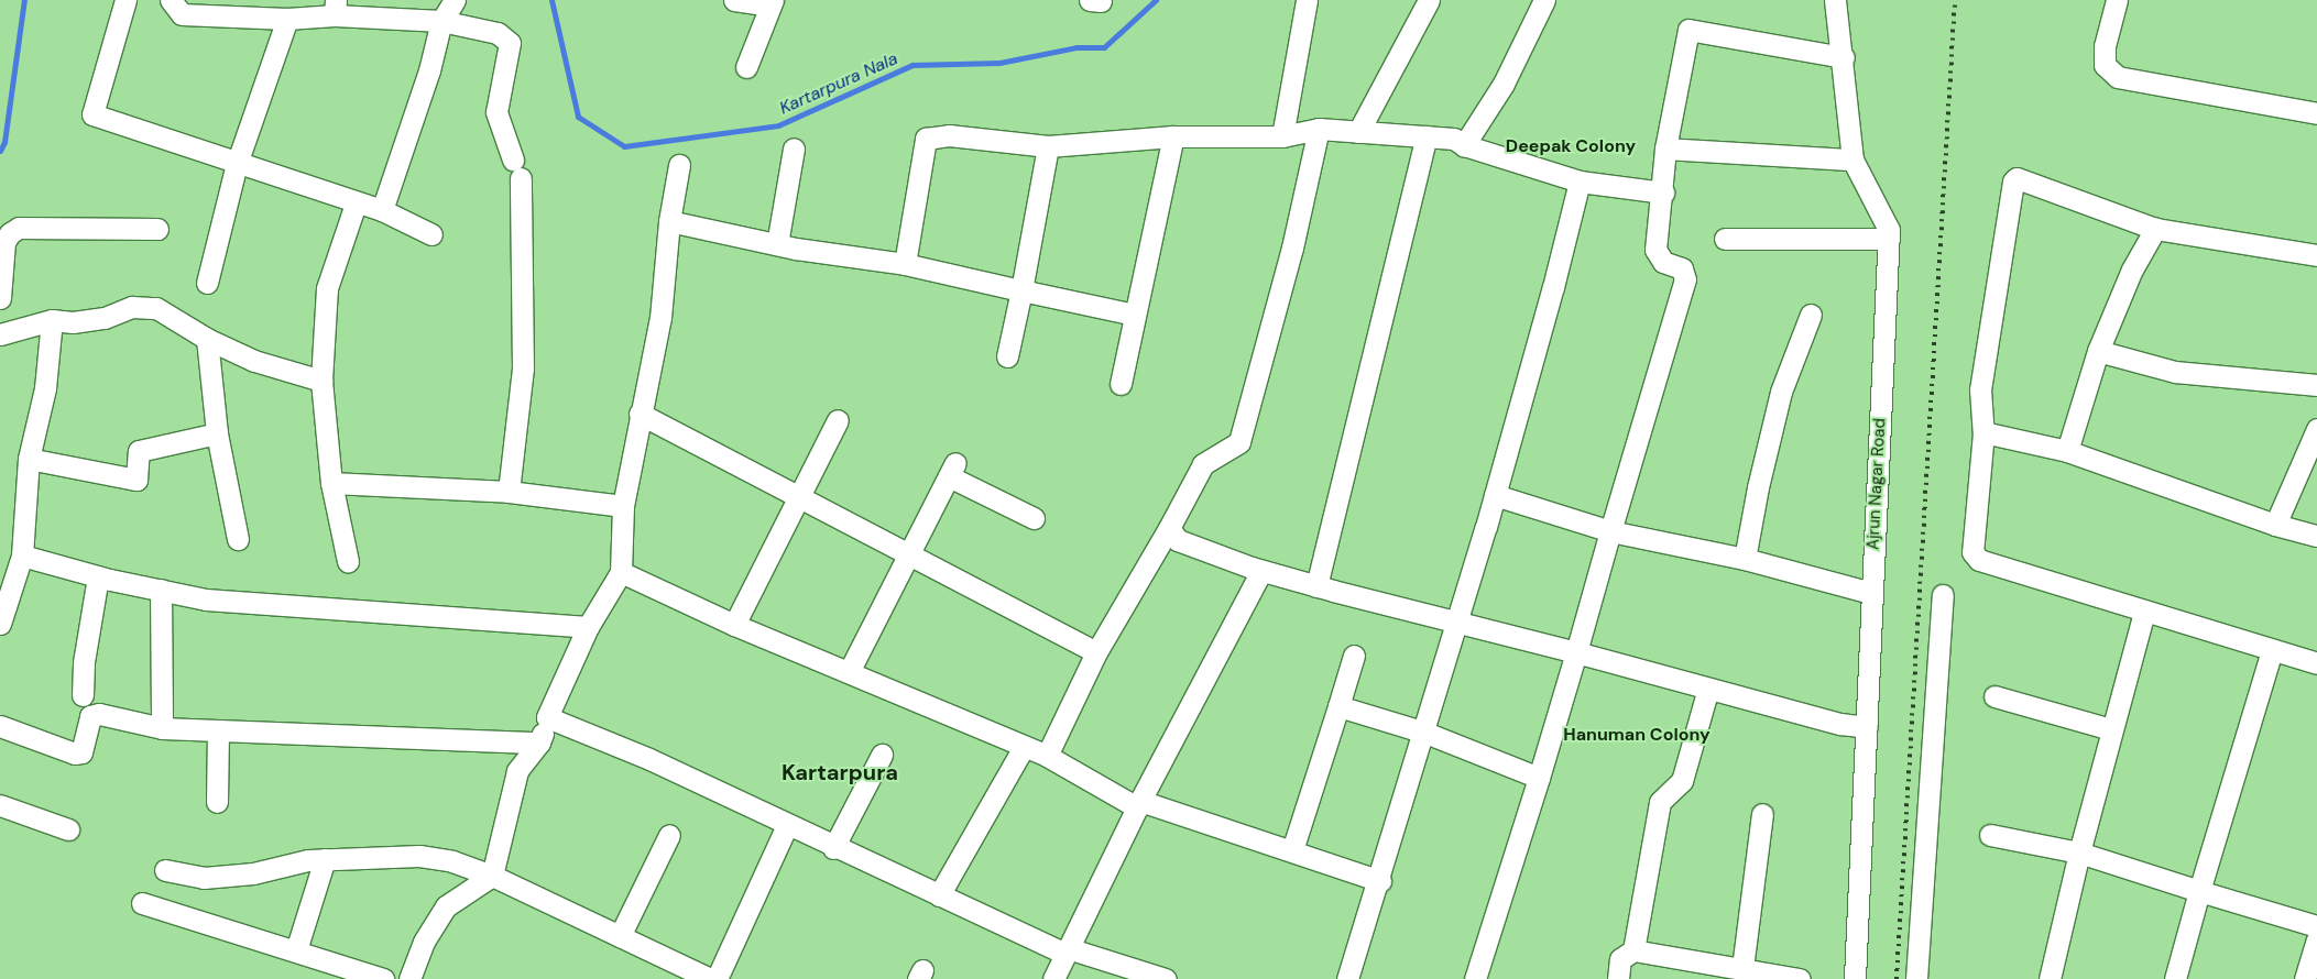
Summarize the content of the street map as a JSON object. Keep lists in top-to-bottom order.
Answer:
{
  "streets": {
    "street": ["Ajrun Nagar Road"]
  },
  "districts": ["Deepak Colony", "Hanuman Colony", "Kartarpura"],
  "water": ["Kartarpura Nala"]
}
